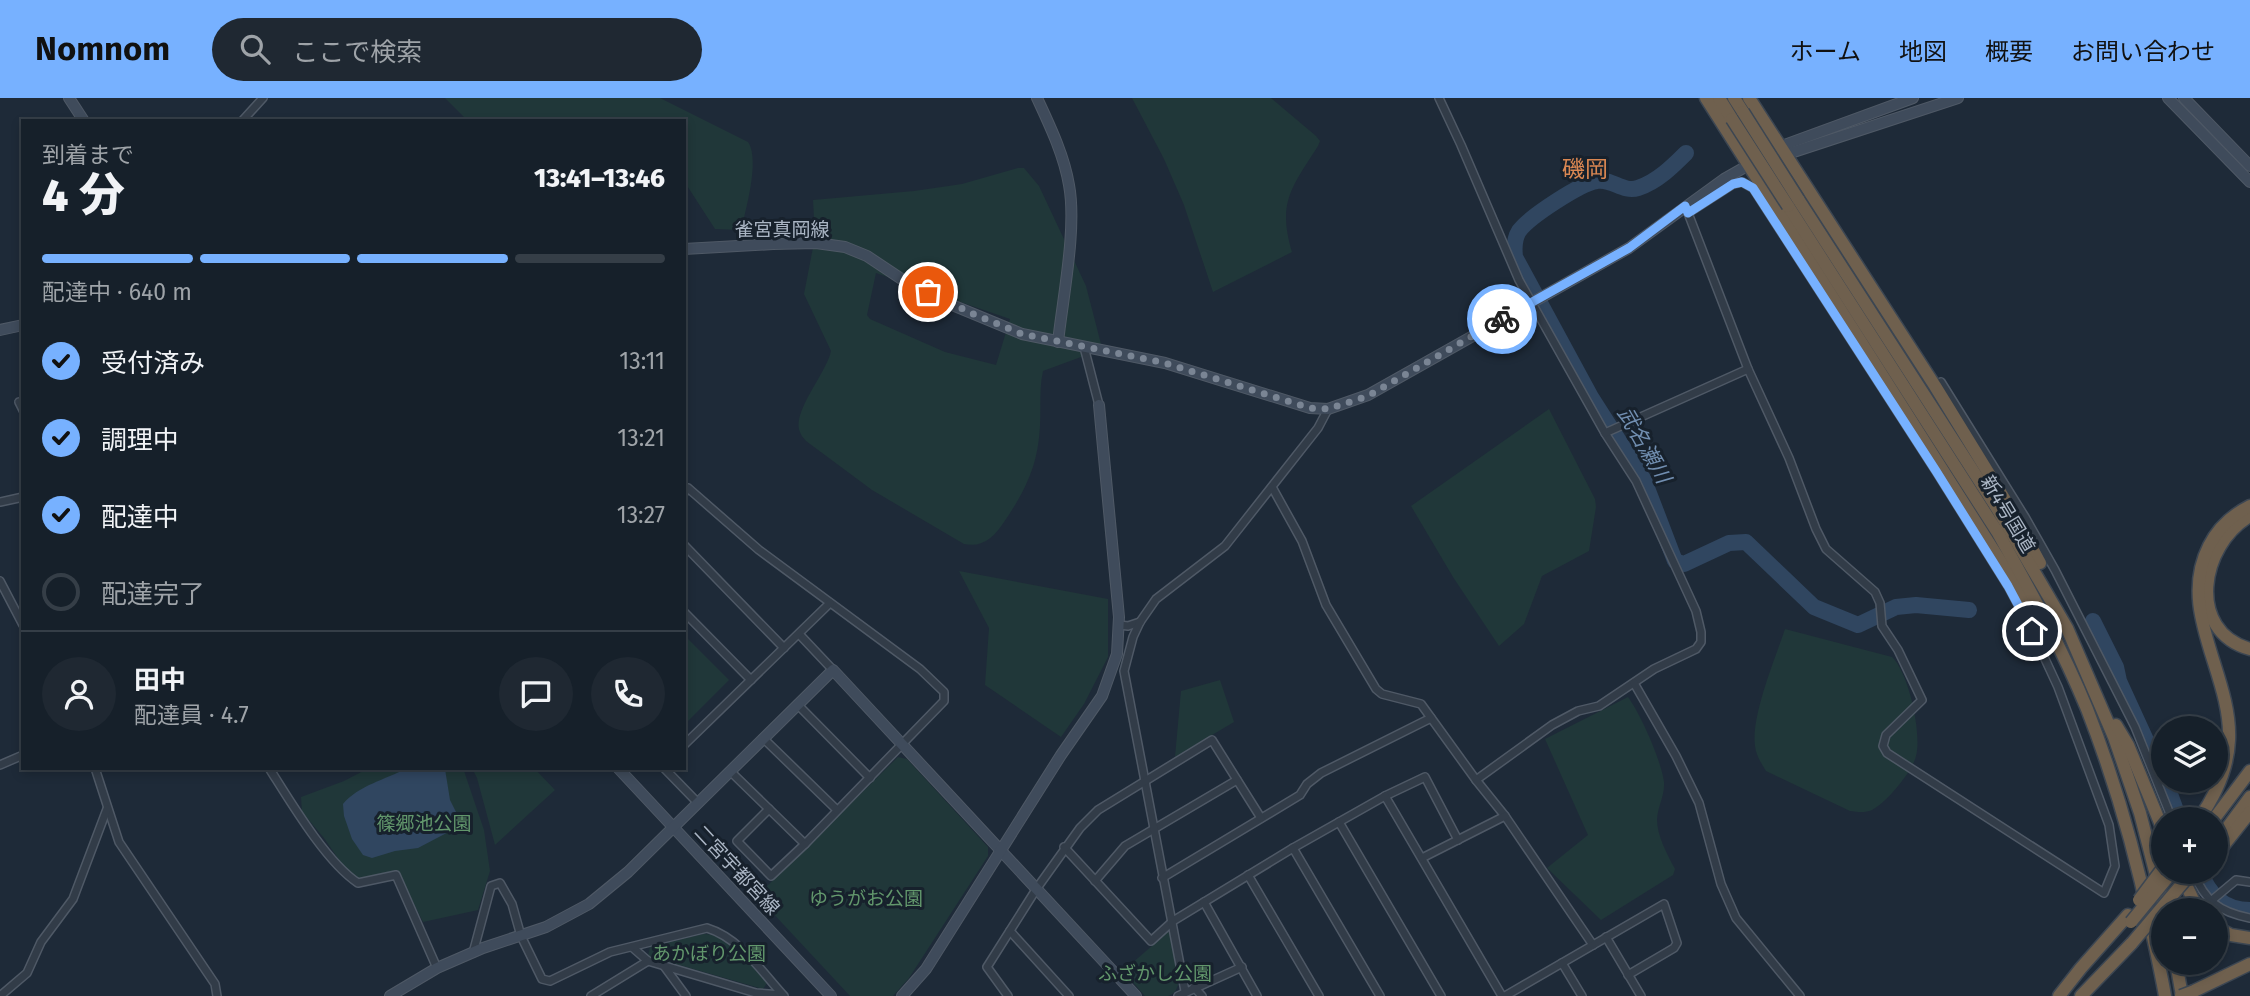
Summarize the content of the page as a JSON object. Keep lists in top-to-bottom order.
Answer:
{
  "streets": {
    "highway": ["新4号国道"],
    "street": ["雀宮真岡線", "二宮宇都宮線"]
  },
  "districts": ["磯岡"],
  "water": ["武名瀬川"],
  "parks": [
    "篠郷池公園",
    "ゆうがお公園",
    "あかぼり公園",
    "ふざかし公園"
  ],
  "page": {
    "header": "Nomnom",
    "search": "ここで検索",
    "nav": [
      "ホーム",
      "地図",
      "概要",
      "お問い合わせ"
    ],
    "heading": ["4 分", "到着まで", "13:41–13:46"],
    "panel": ["田中", "配達員 · 4.7"],
    "bar": "配達中 · 640 m",
    "list": [
      ["受付済み", "13:11"],
      ["調理中", "13:21"],
      ["配達中", "13:27"],
      "配達完了"
    ],
    "map_buttons": ["+", "−"]
  }
}
